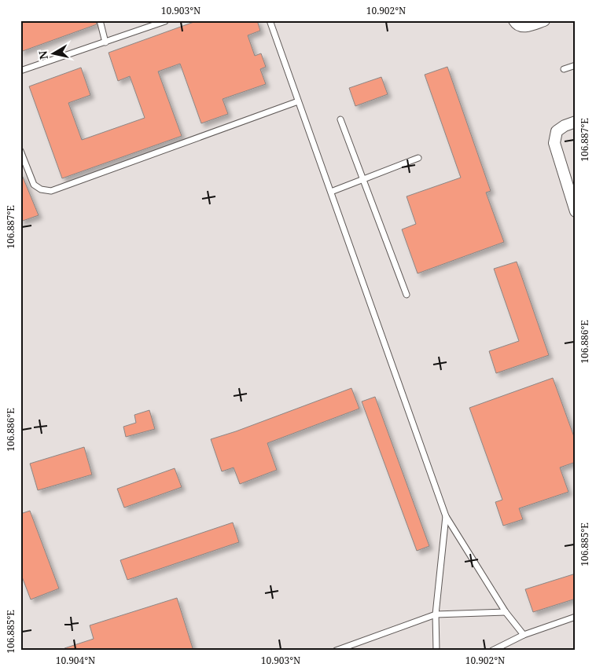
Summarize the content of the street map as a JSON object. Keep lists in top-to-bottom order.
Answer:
{
  "north": "left",
  "coordinates": [
    "10.903°N",
    "10.902°N",
    "106.887°E",
    "106.886°E",
    "106.885°E",
    "10.904°N"
  ]
}
